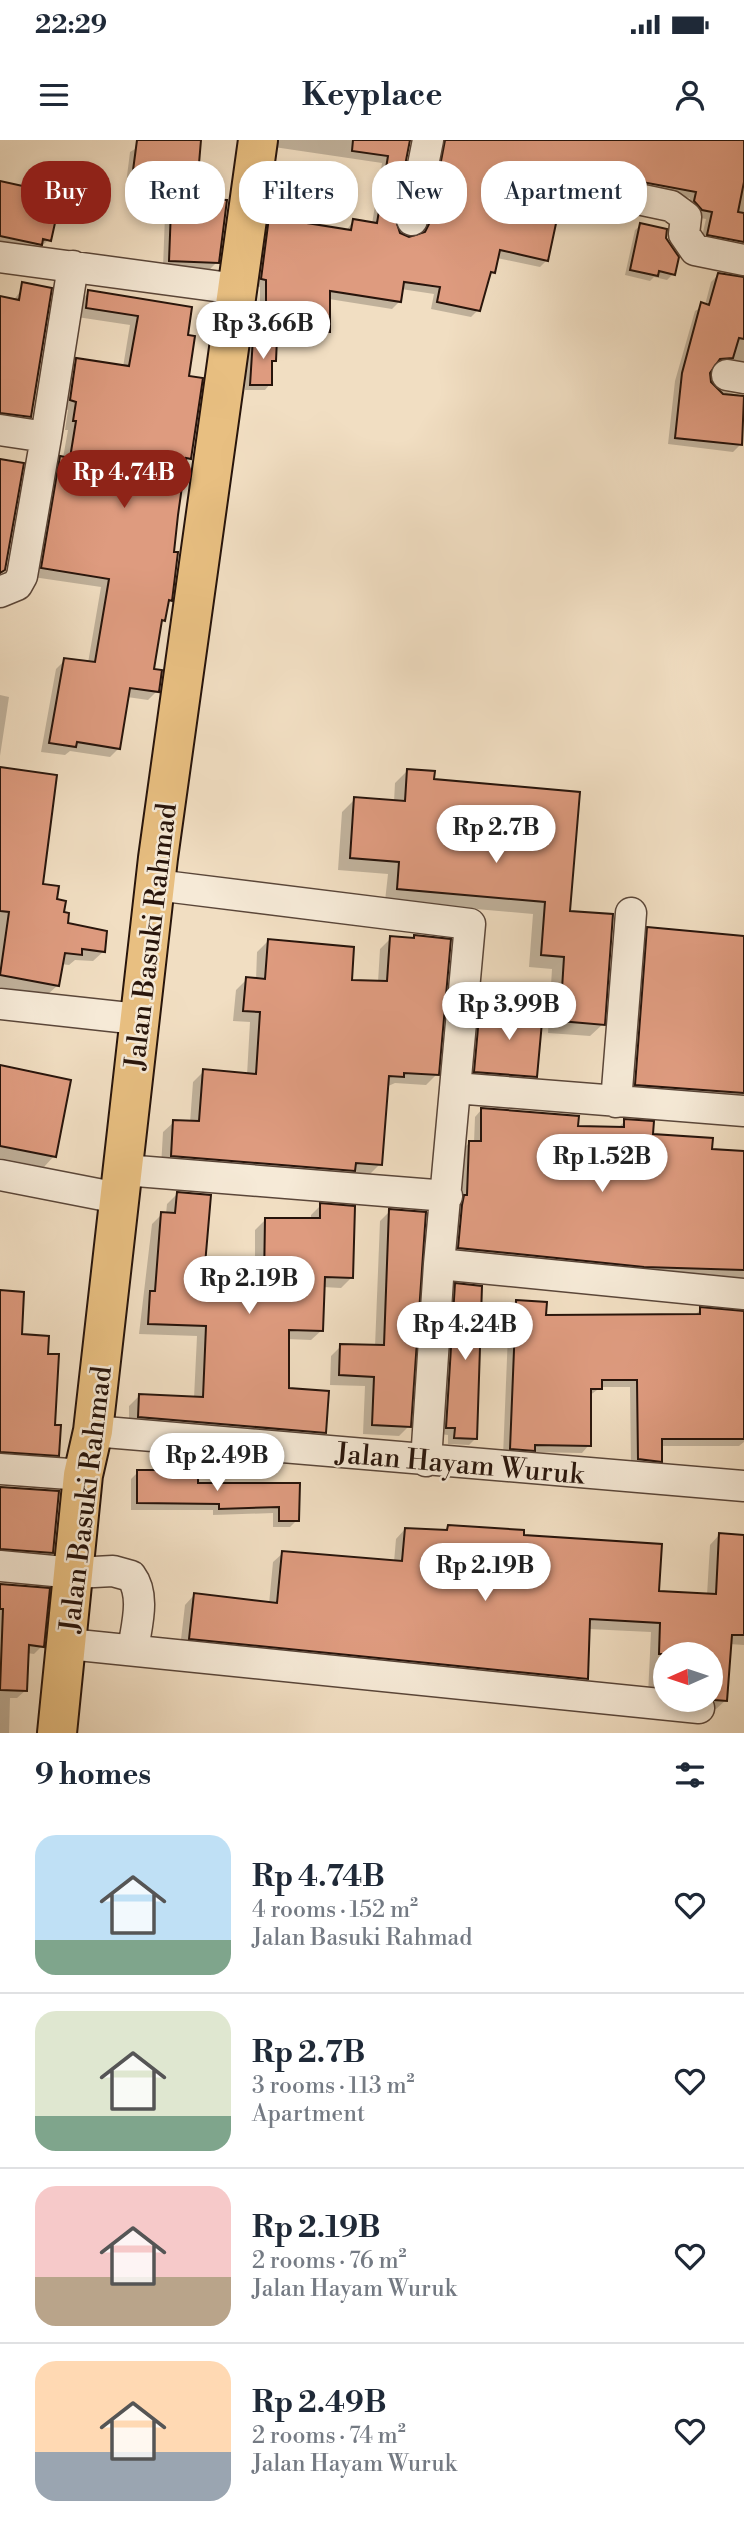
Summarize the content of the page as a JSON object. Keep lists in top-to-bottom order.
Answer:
{
  "streets": {
    "main road": ["Jalan Basuki Rahmad"],
    "street": ["Jalan Hayam Wuruk"]
  },
  "crossings": [
    ["Jalan Basuki Rahmad", "Jalan Hayam Wuruk"]
  ],
  "north": "left",
  "page": {
    "status": "22:29",
    "header": "Keyplace",
    "chip": [
      "Buy",
      "Rent",
      "Filters",
      "New",
      "Apartment"
    ],
    "price": [
      "Rp 3.66B",
      "Rp 4.74B",
      "Rp 2.7B",
      "Rp 3.99B",
      "Rp 1.52B",
      "Rp 2.19B",
      "Rp 4.24B",
      "Rp 2.49B",
      "Rp 2.19B"
    ],
    "heading": "9 homes",
    "list": [
      {
        "name": "Rp 4.74B",
        "note": "4 rooms · 152 m² · Jalan Basuki Rahmad"
      },
      {
        "name": "Rp 2.7B",
        "note": "3 rooms · 113 m² · Apartment"
      },
      {
        "name": "Rp 2.19B",
        "note": "2 rooms · 76 m² · Jalan Hayam Wuruk"
      },
      {
        "name": "Rp 2.49B",
        "note": "2 rooms · 74 m² · Jalan Hayam Wuruk"
      }
    ]
  }
}
